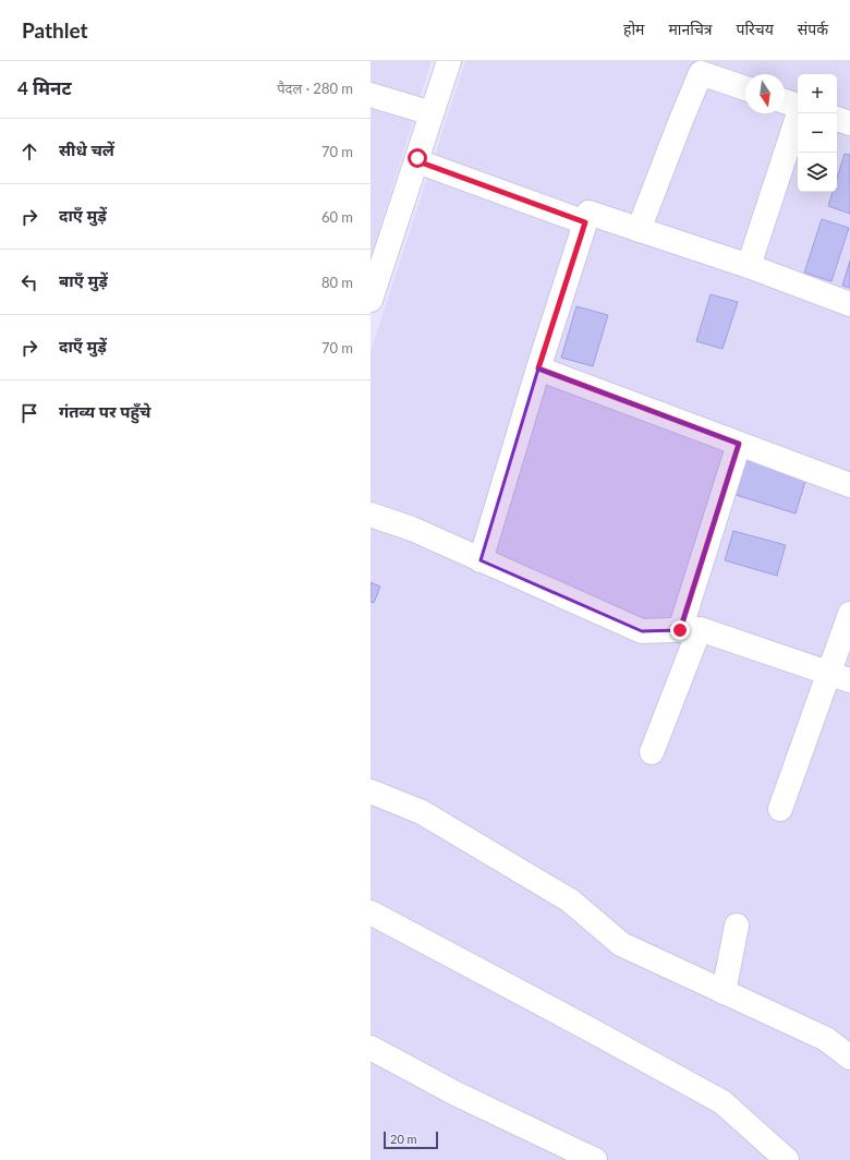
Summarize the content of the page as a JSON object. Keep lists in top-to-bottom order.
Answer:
{
  "scale_bar": "20 m",
  "north": "bottom",
  "page": {
    "header": "Pathlet",
    "nav": [
      "होम",
      "मानचित्र",
      "परिचय",
      "संपर्क"
    ],
    "heading": ["4 मिनट", "पैदल · 280 m"],
    "map_buttons": ["+", "−"],
    "list": [
      ["सीधे चलें", "70 m"],
      ["दाएँ मुड़ें", "60 m"],
      ["बाएँ मुड़ें", "80 m"],
      ["दाएँ मुड़ें", "70 m"],
      "गंतव्य पर पहुँचे"
    ],
    "scale": "20 m"
  }
}
